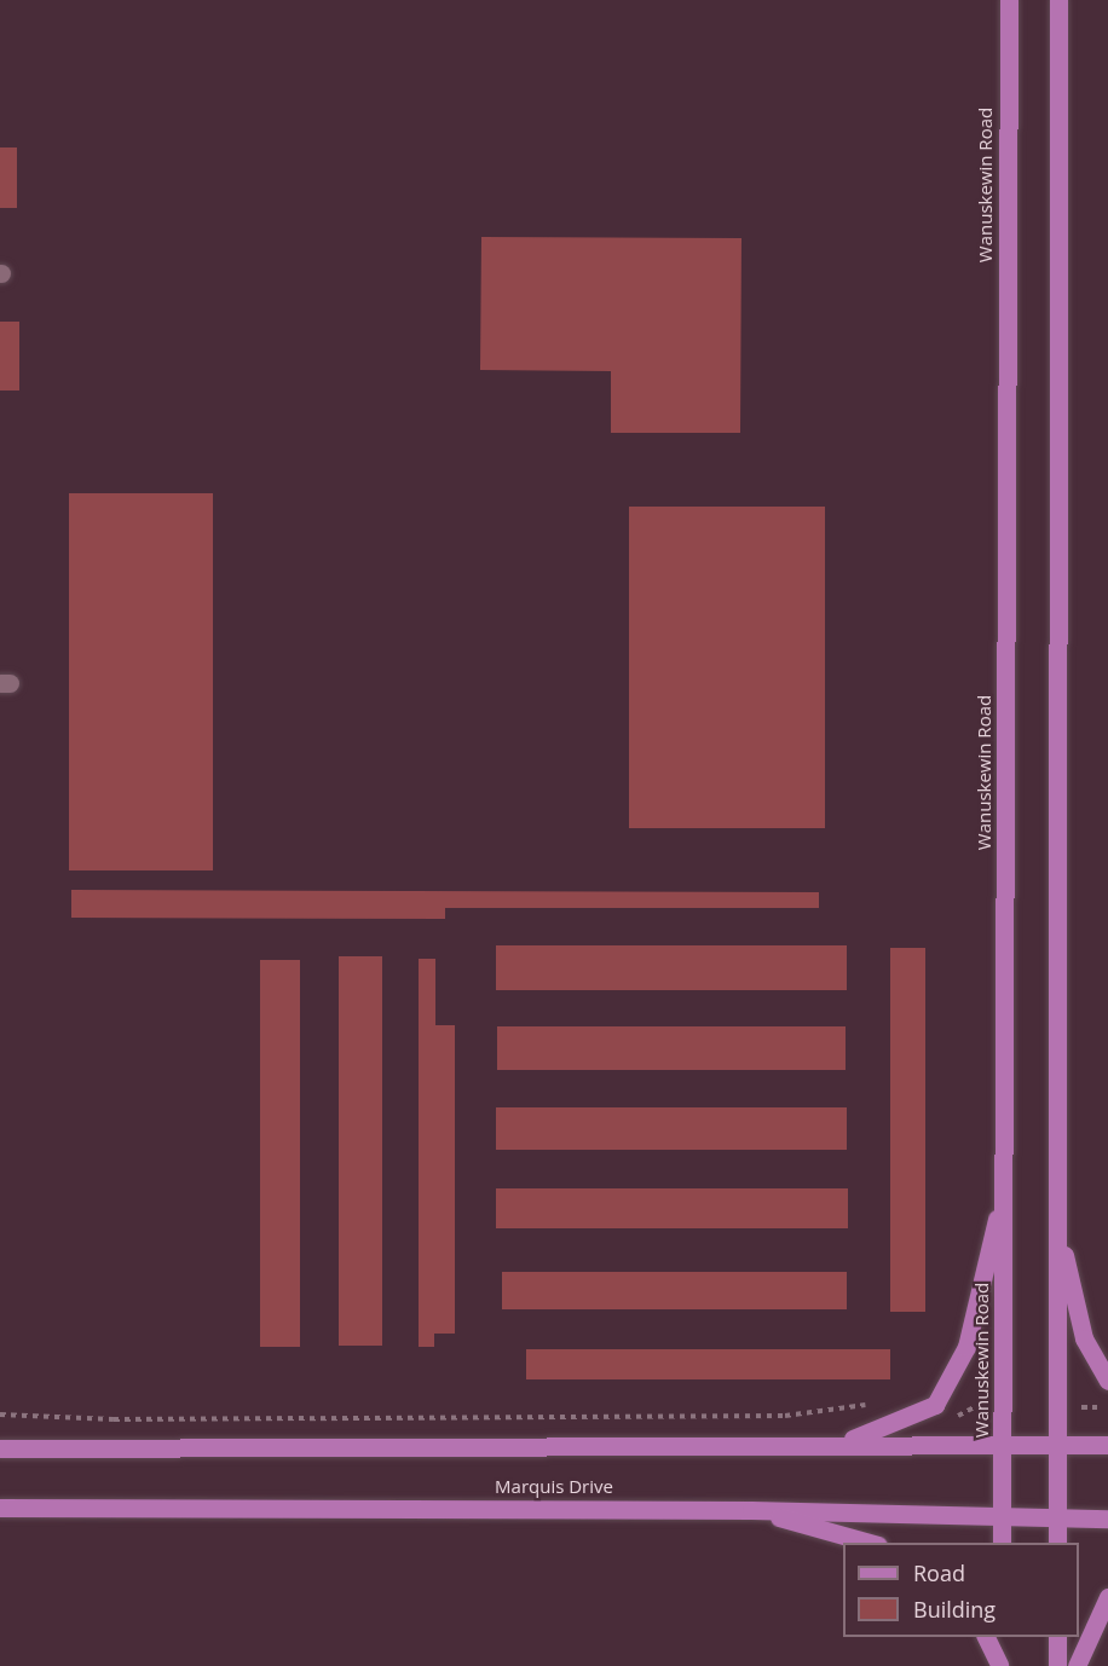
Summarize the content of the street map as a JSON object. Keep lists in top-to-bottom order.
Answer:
{
  "streets": {
    "main road": ["Wanuskewin Road", "Marquis Drive"]
  },
  "crossings": [
    ["Wanuskewin Road", "Marquis Drive"]
  ],
  "legend": ["Road", "Building"]
}
